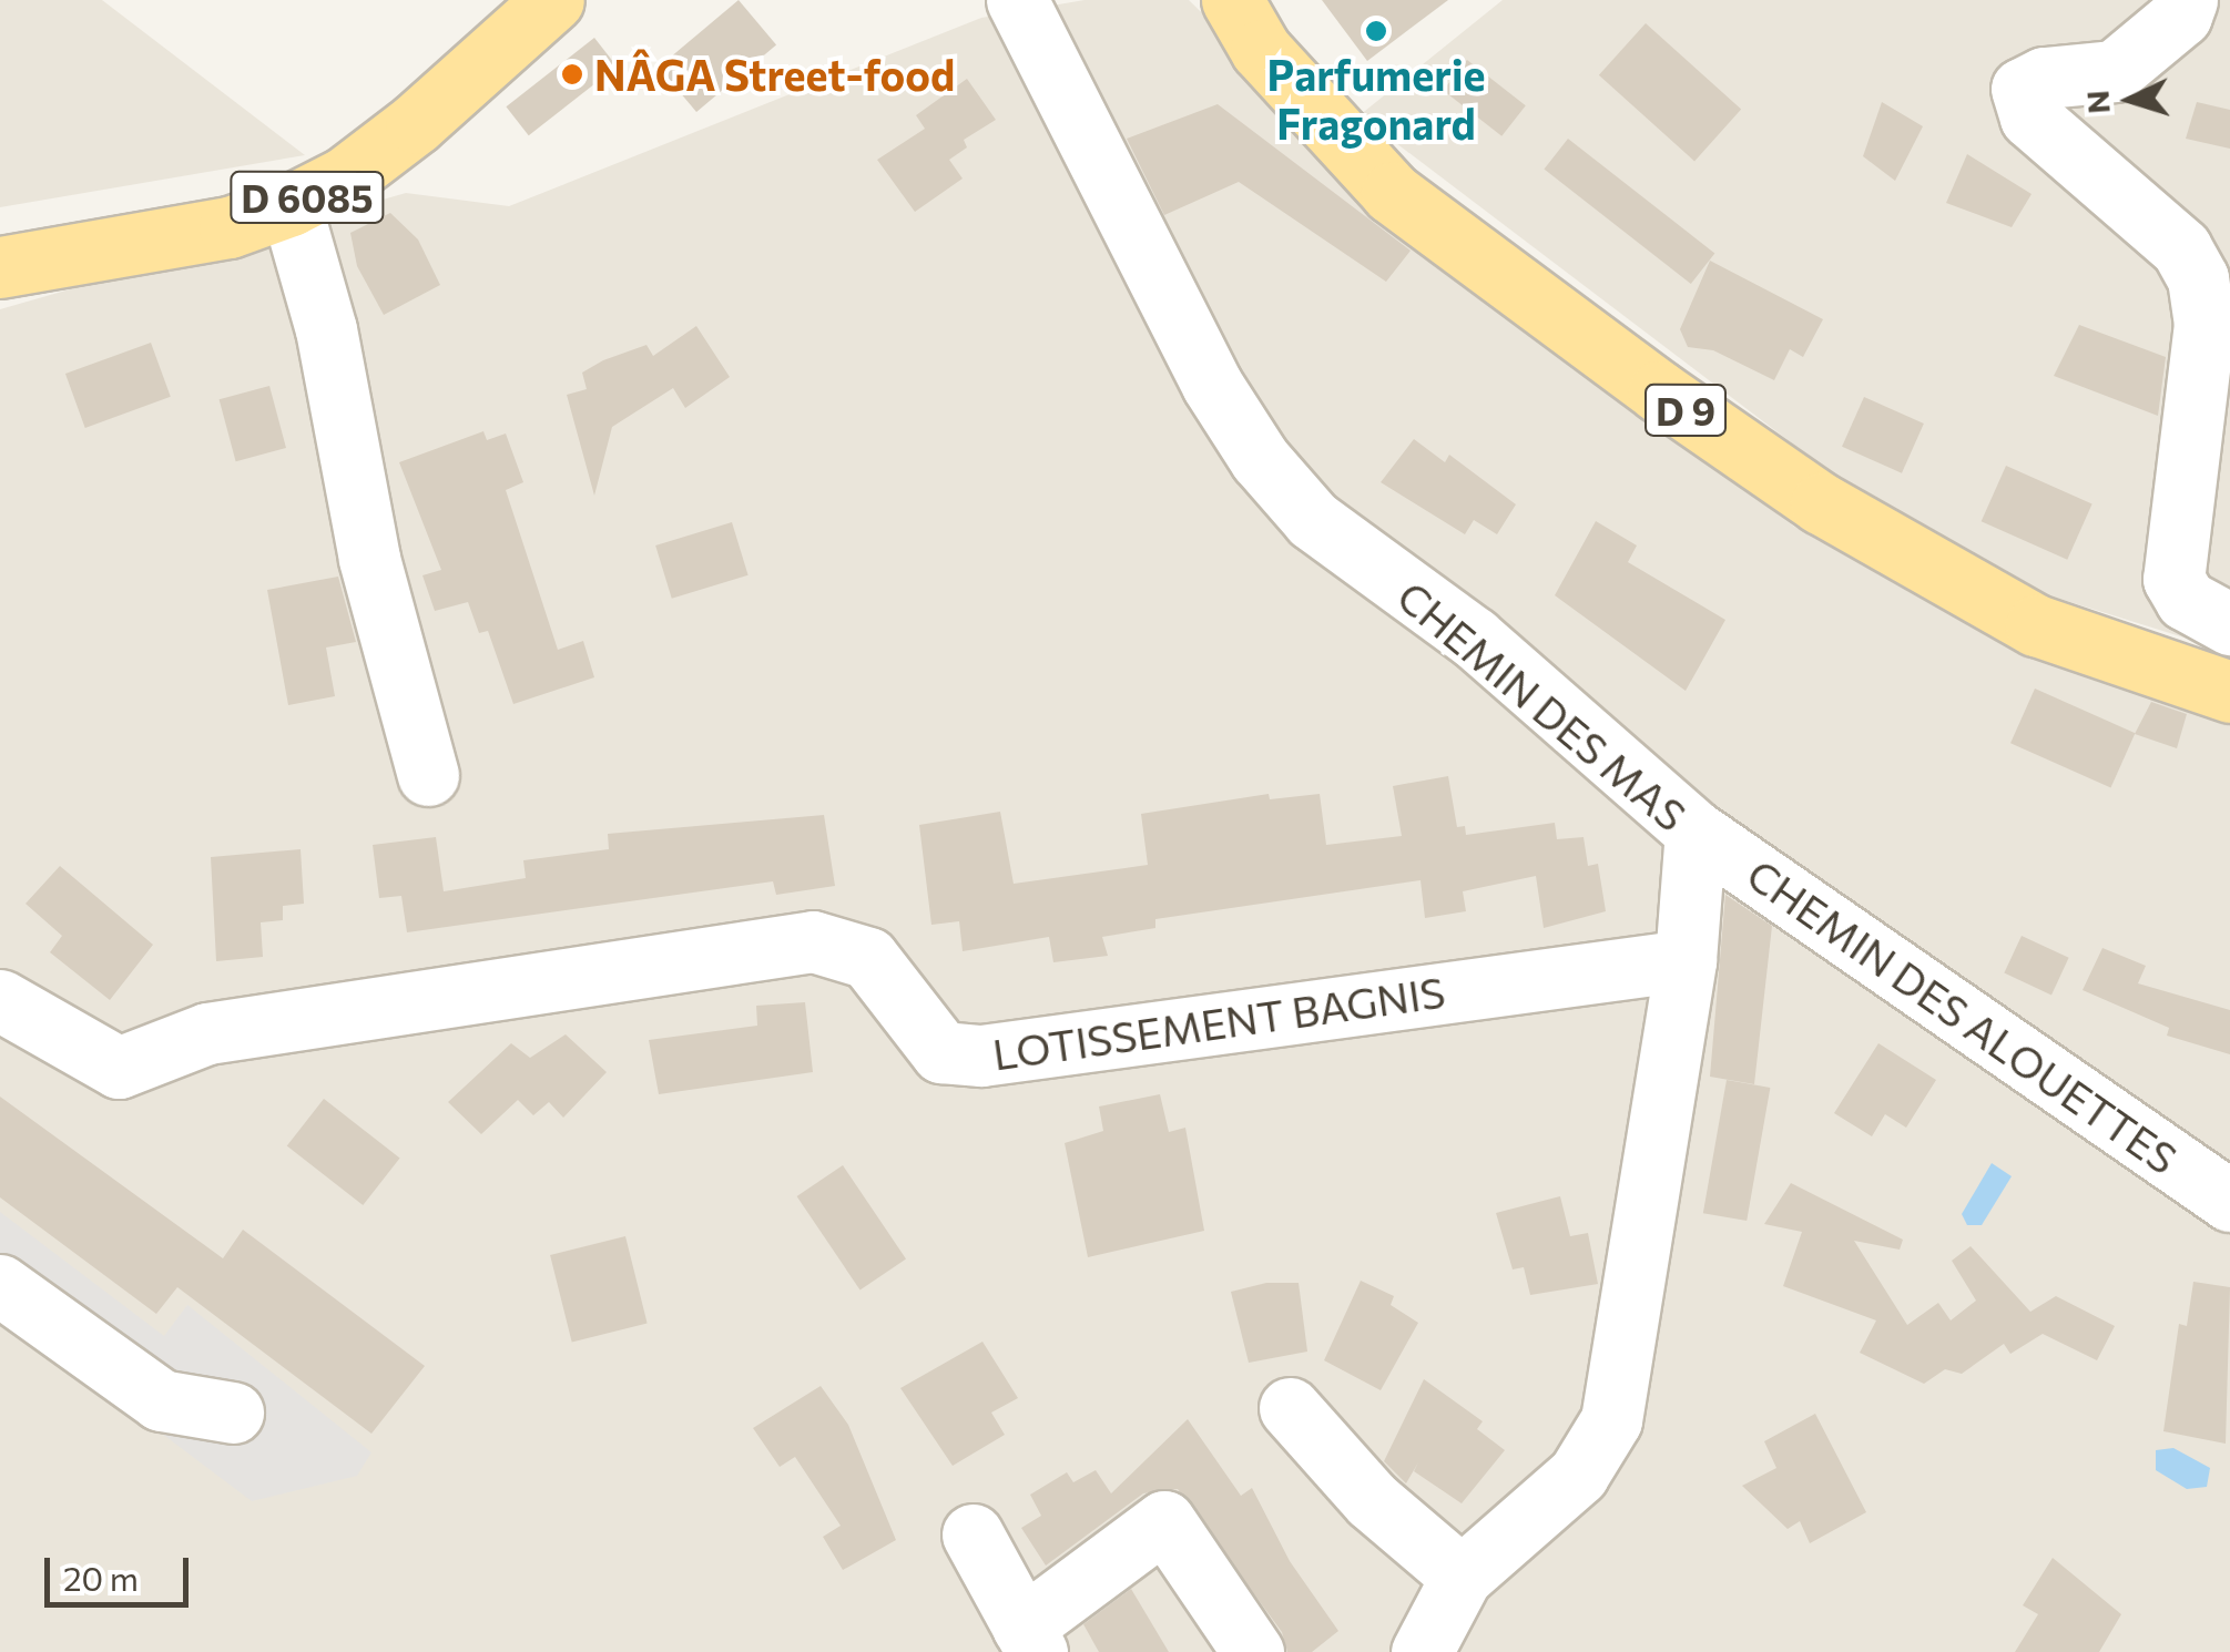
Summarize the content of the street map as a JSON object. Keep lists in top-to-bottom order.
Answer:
{
  "streets": {
    "main road": ["D 6085", "D 9"],
    "street": ["CHEMIN DES MAS", "CHEMIN DES ALOUETTES", "LOTISSEMENT BAGNIS"]
  },
  "crossings": [
    ["CHEMIN DES MAS", "CHEMIN DES ALOUETTES"],
    ["CHEMIN DES MAS", "LOTISSEMENT BAGNIS"]
  ],
  "places": ["Parfumerie Fragonard", "NÂGA Street-food"],
  "scale_bar": "20 m",
  "north": "left"
}
